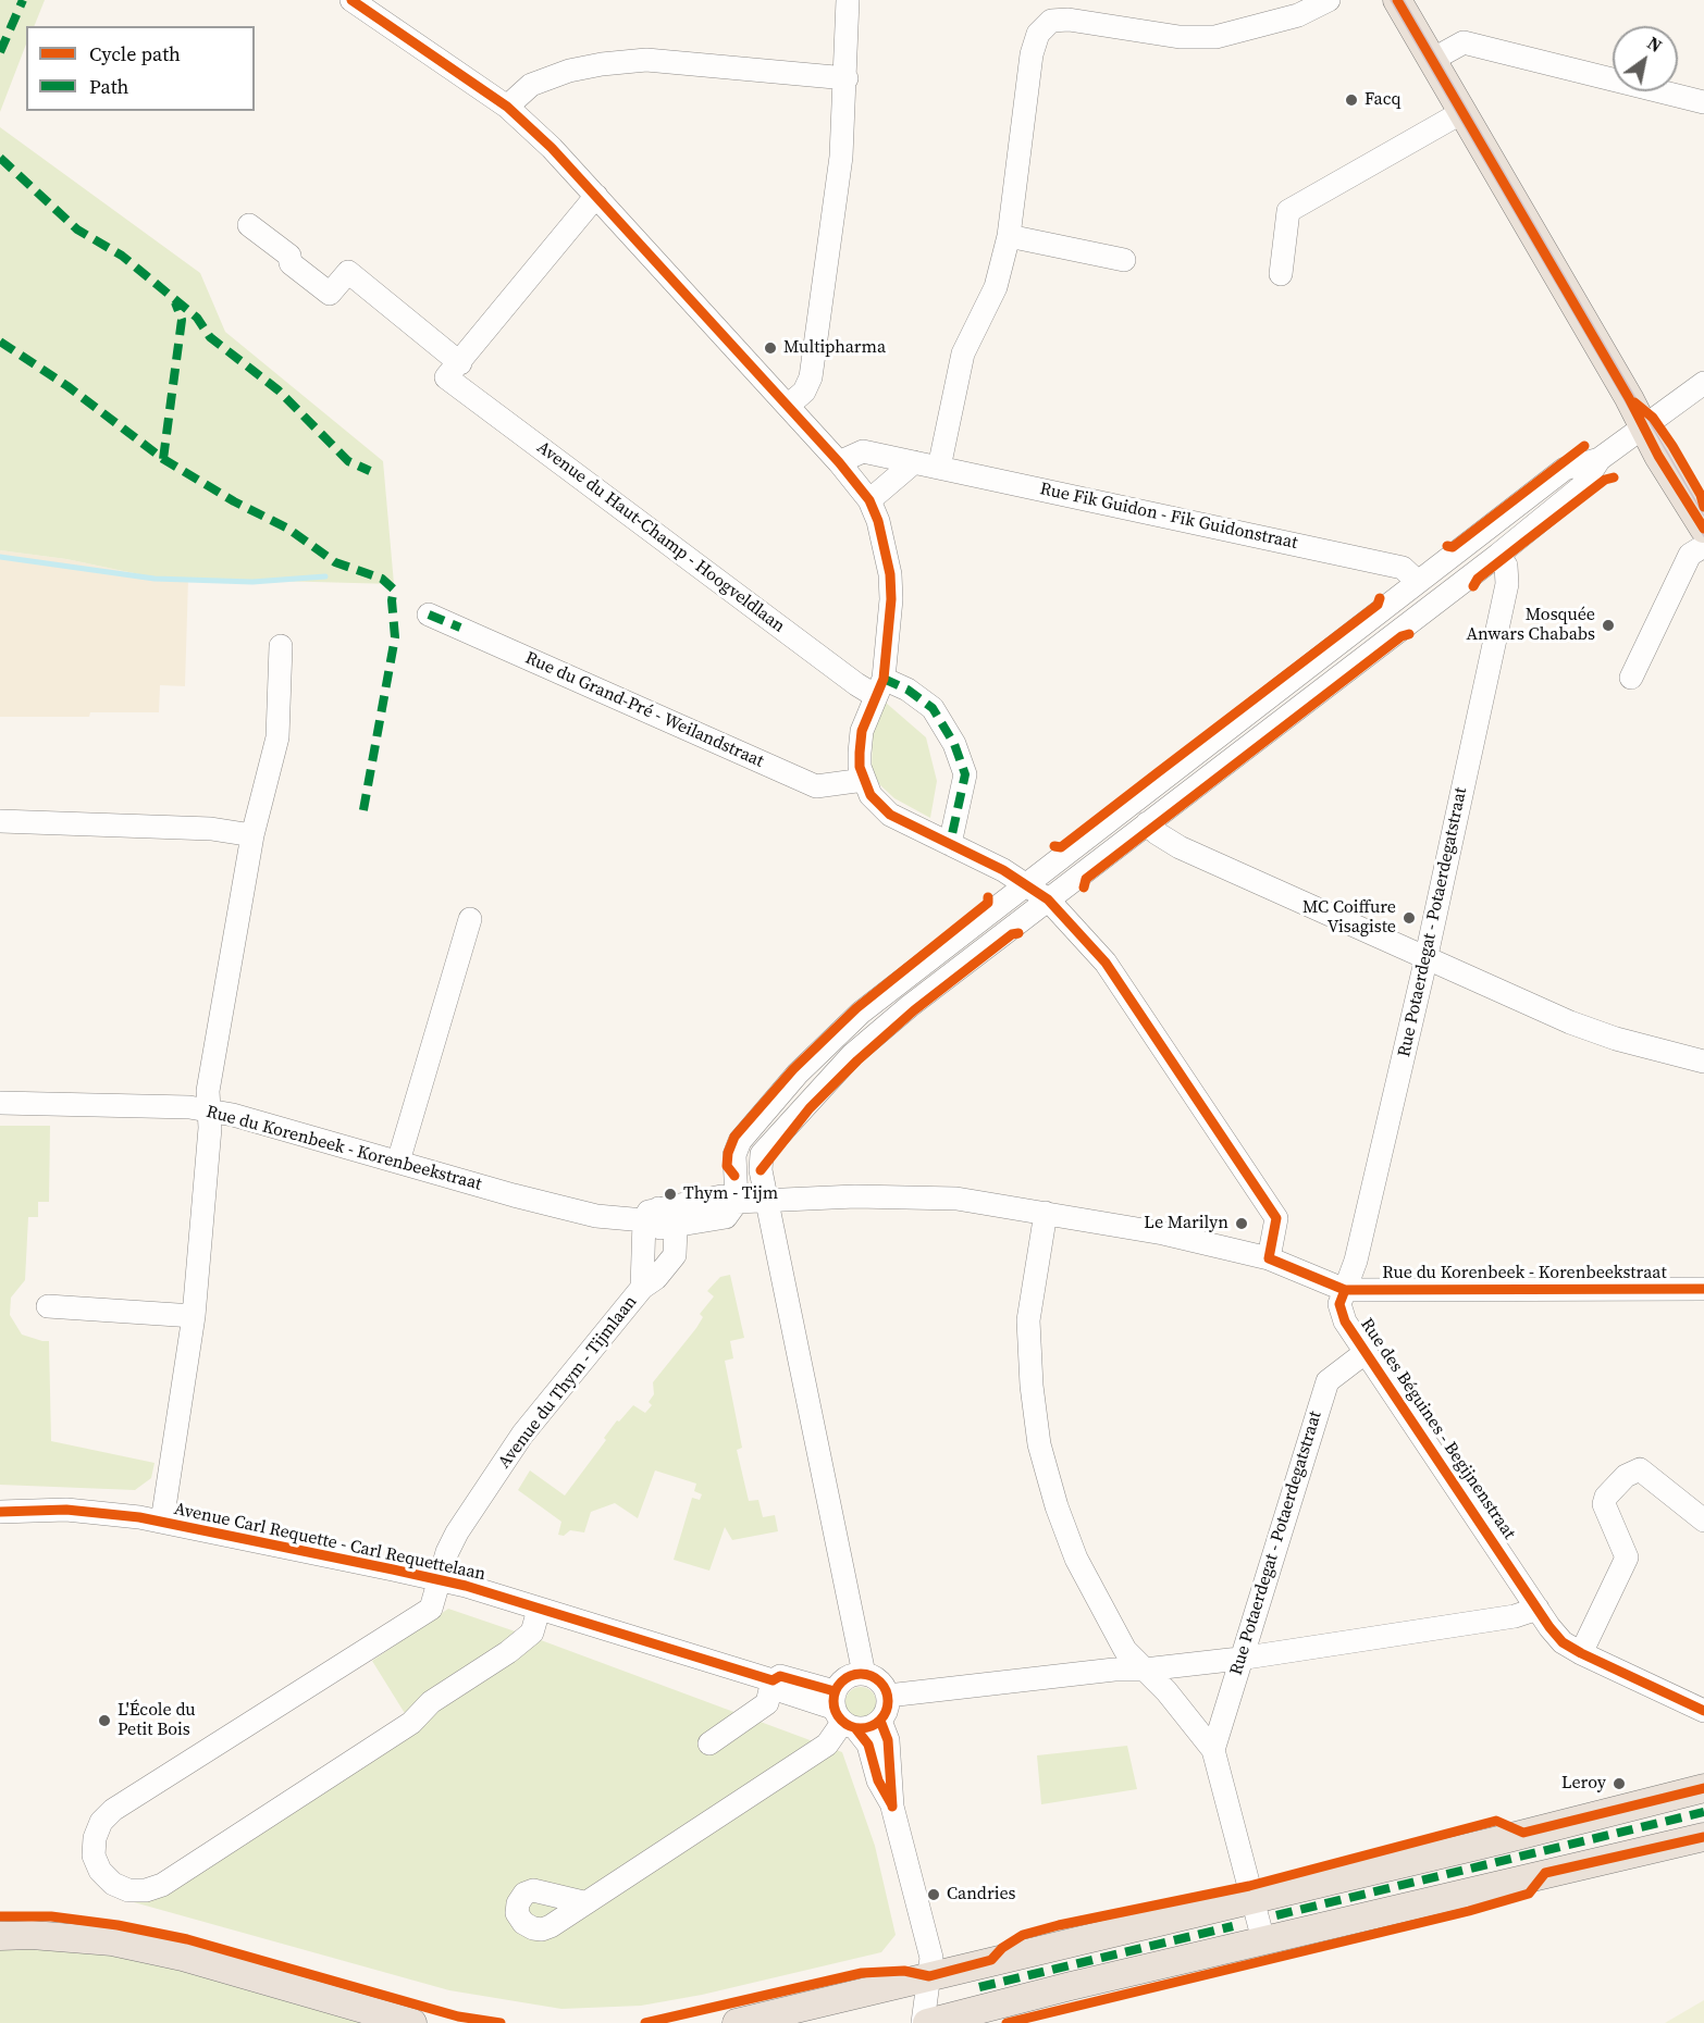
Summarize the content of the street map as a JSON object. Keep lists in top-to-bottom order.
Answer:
{
  "streets": {
    "street": [
      "Rue Fik Guidon - Fik Guidonstraat",
      "Avenue du Haut-Champ - Hoogveldlaan",
      "Rue du Grand-Pré - Weilandstraat",
      "Rue Potaerdegat - Potaerdegatstraat",
      "Rue du Korenbeek - Korenbeekstraat",
      "Avenue du Thym - Tijmlaan",
      "Rue des Béguines - Begijnenstraat",
      "Avenue Carl Requette - Carl Requettelaan"
    ]
  },
  "crossings": [
    ["Rue Potaerdegat - Potaerdegatstraat", "Rue du Korenbeek - Korenbeekstraat"],
    ["Rue Potaerdegat - Potaerdegatstraat", "Rue des Béguines - Begijnenstraat"],
    ["Rue du Korenbeek - Korenbeekstraat", "Avenue du Thym - Tijmlaan"],
    ["Rue du Korenbeek - Korenbeekstraat", "Rue des Béguines - Begijnenstraat"],
    ["Avenue du Thym - Tijmlaan", "Avenue Carl Requette - Carl Requettelaan"]
  ],
  "places": [
    "Facq",
    "Multipharma",
    "Mosquée Anwars Chababs",
    "MC Coiffure Visagiste",
    "Thym - Tijm",
    "Le Marilyn",
    "L'École du Petit Bois",
    "Leroy",
    "Candries"
  ],
  "legend": ["Cycle path", "Path"],
  "north": "top right"
}
